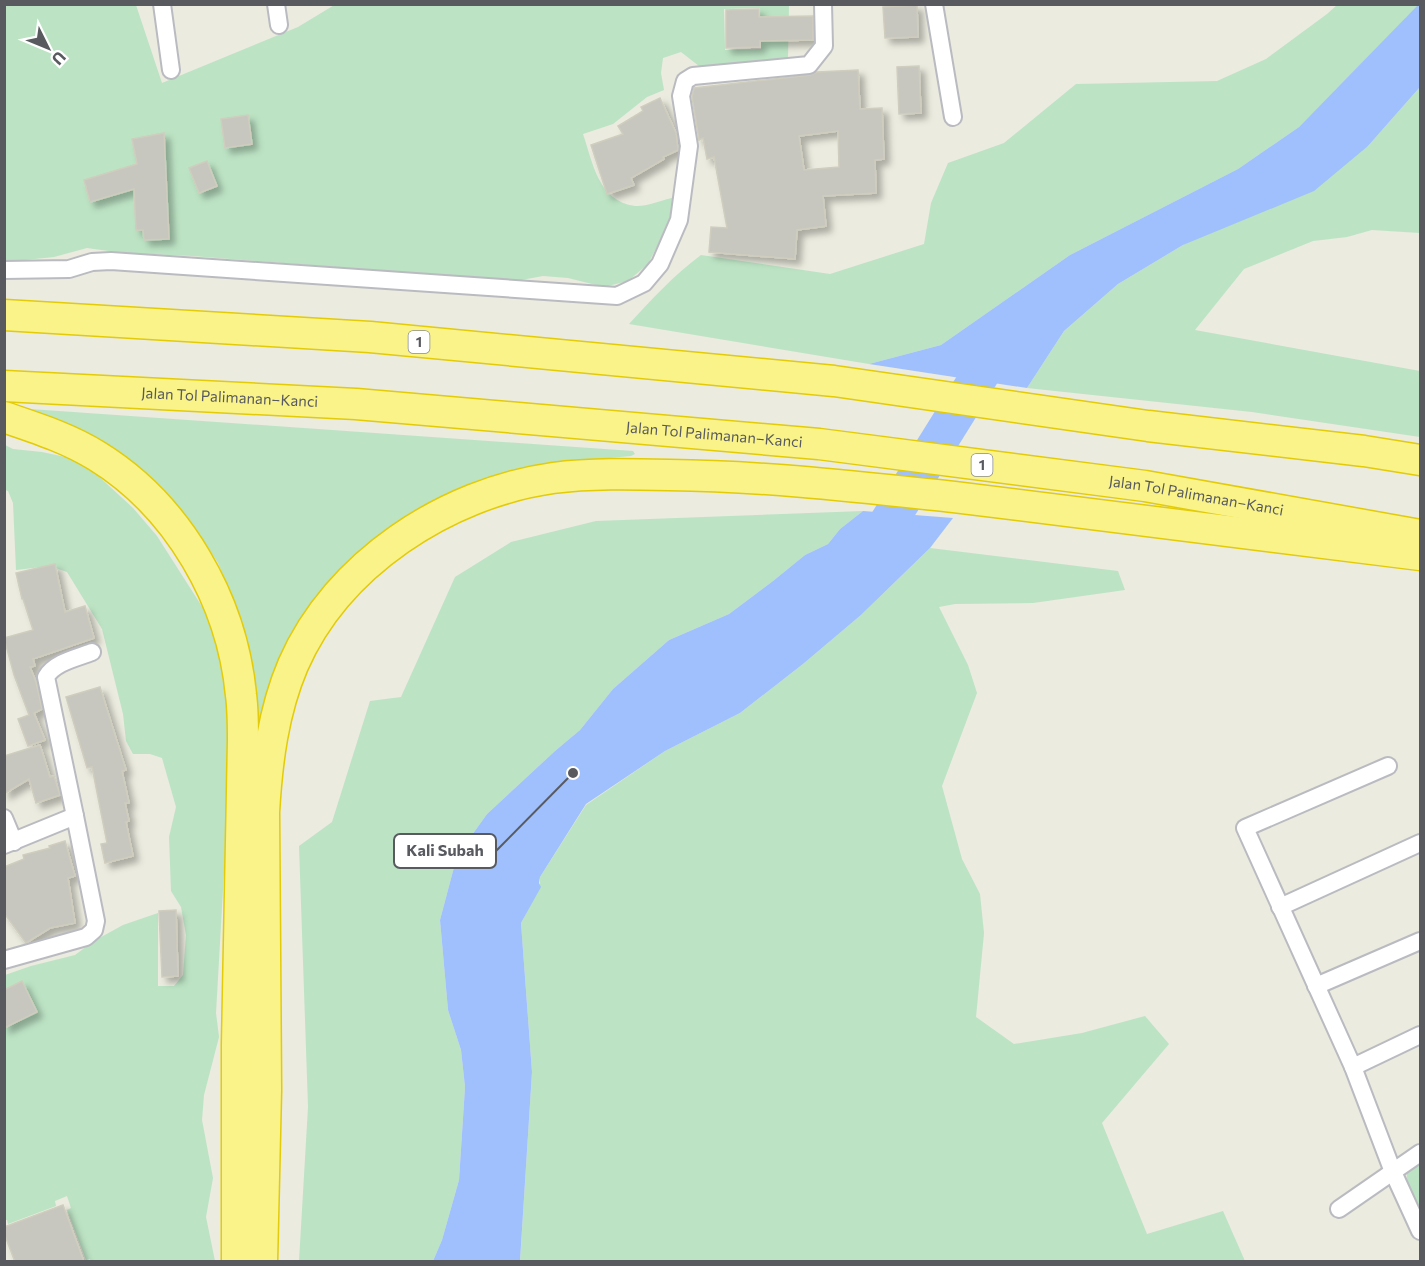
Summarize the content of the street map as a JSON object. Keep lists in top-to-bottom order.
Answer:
{
  "streets": {
    "highway": ["1", "Jalan Tol Palimanan–Kanci"]
  },
  "places": ["Kali Subah"],
  "north": "bottom right"
}
